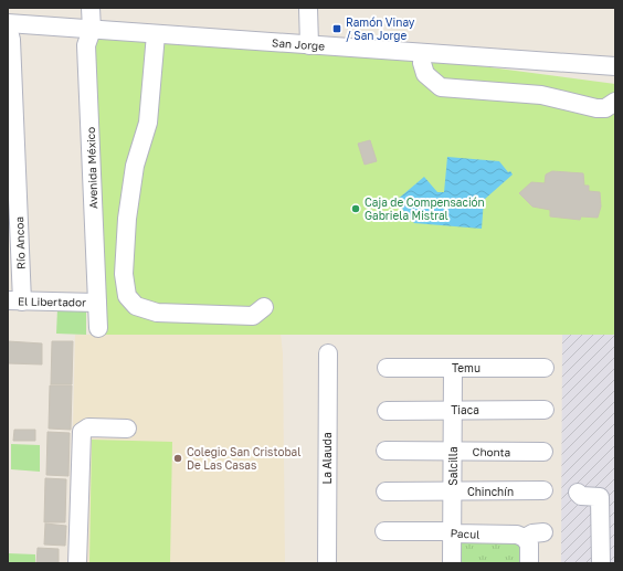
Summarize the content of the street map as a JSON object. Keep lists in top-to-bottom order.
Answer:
{
  "streets": {
    "street": [
      "San Jorge",
      "Avenida México",
      "Río Ancoa",
      "El Libertador",
      "Temu",
      "Tiaca",
      "Chonta",
      "La Alauda",
      "Salcilla",
      "Chinchín",
      "Pacul"
    ]
  },
  "crossings": [
    ["San Jorge", "Avenida México"],
    ["Avenida México", "El Libertador"],
    ["Río Ancoa", "El Libertador"],
    ["Temu", "Salcilla"],
    ["Tiaca", "Salcilla"],
    ["Chonta", "Salcilla"],
    ["Salcilla", "Chinchín"],
    ["Salcilla", "Pacul"]
  ],
  "places": {
    "transit": ["Ramón Vinay / San Jorge"],
    "other": ["Caja de Compensación Gabriela Mistral", "Colegio San Cristobal De Las Casas"]
  }
}
